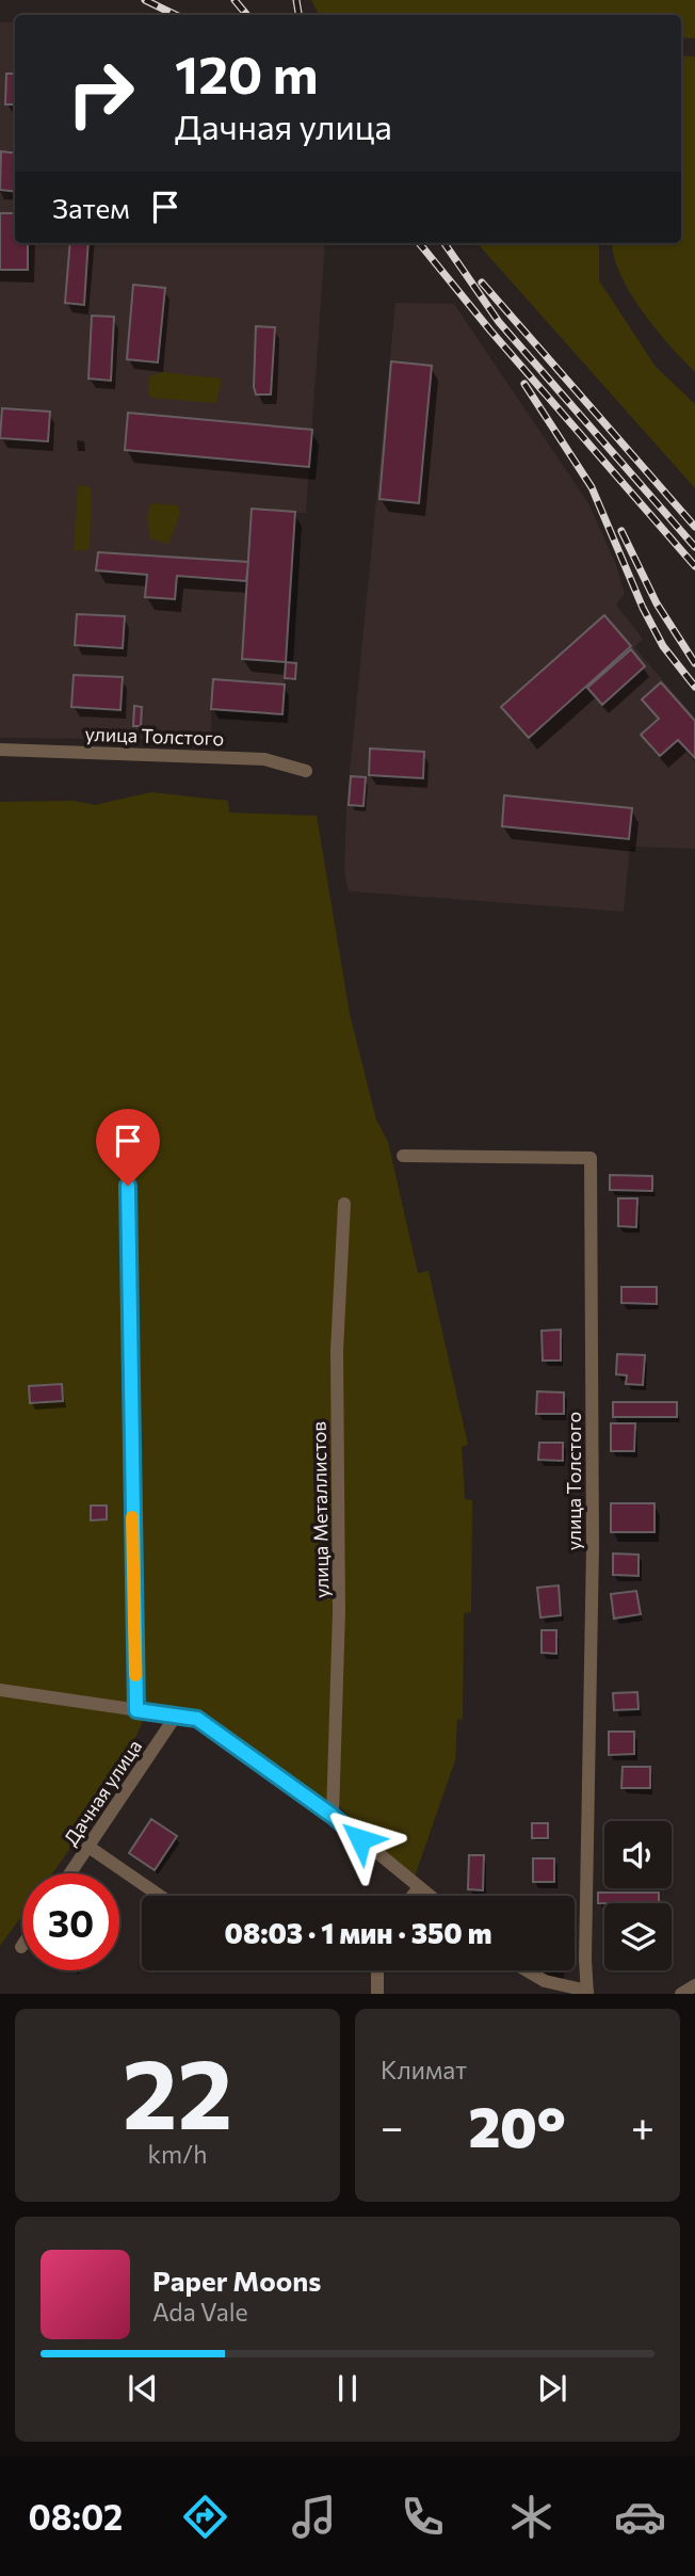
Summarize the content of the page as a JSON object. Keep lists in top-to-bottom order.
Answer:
{
  "streets": {
    "street": ["улица Толстого", "улица Металлистов", "Дачная улица"]
  },
  "page": {
    "turn": ["120 m", "Дачная улица"],
    "then": "Затем",
    "limit": "30",
    "trip": "08:03 · 1 мин · 350 m",
    "tile": [
      ["22", "km/h"],
      "Климат"
    ],
    "heat": ["−", "20°", "+"],
    "song": ["Paper Moons", "Ada Vale"],
    "tabs": "08:02"
  }
}
